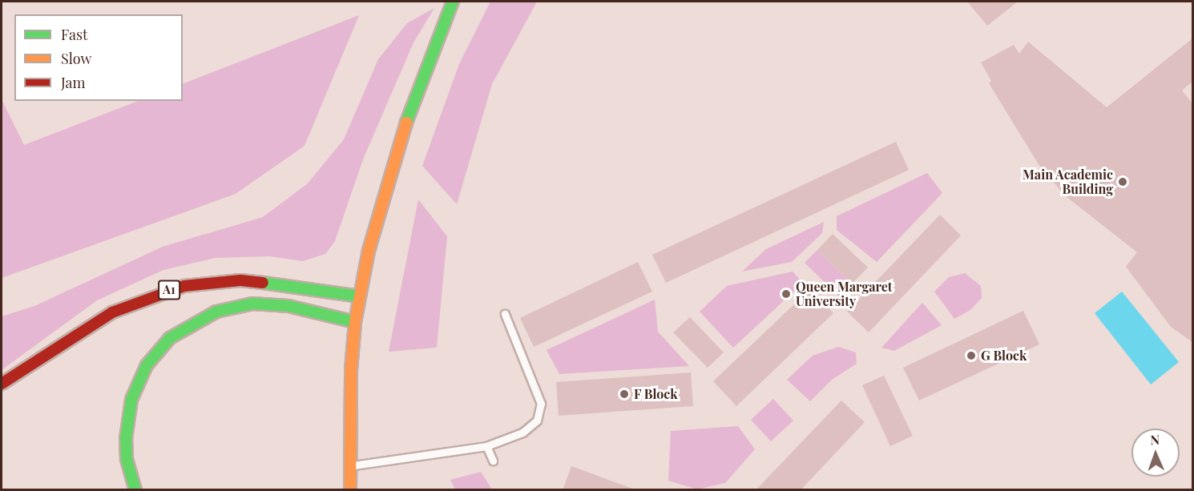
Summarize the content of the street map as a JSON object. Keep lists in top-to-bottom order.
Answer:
{
  "streets": {
    "main road": ["A1"]
  },
  "places": [
    "Main Academic Building",
    "Queen Margaret University",
    "G Block",
    "F Block"
  ],
  "legend": ["Fast", "Slow", "Jam"],
  "north": "top"
}
